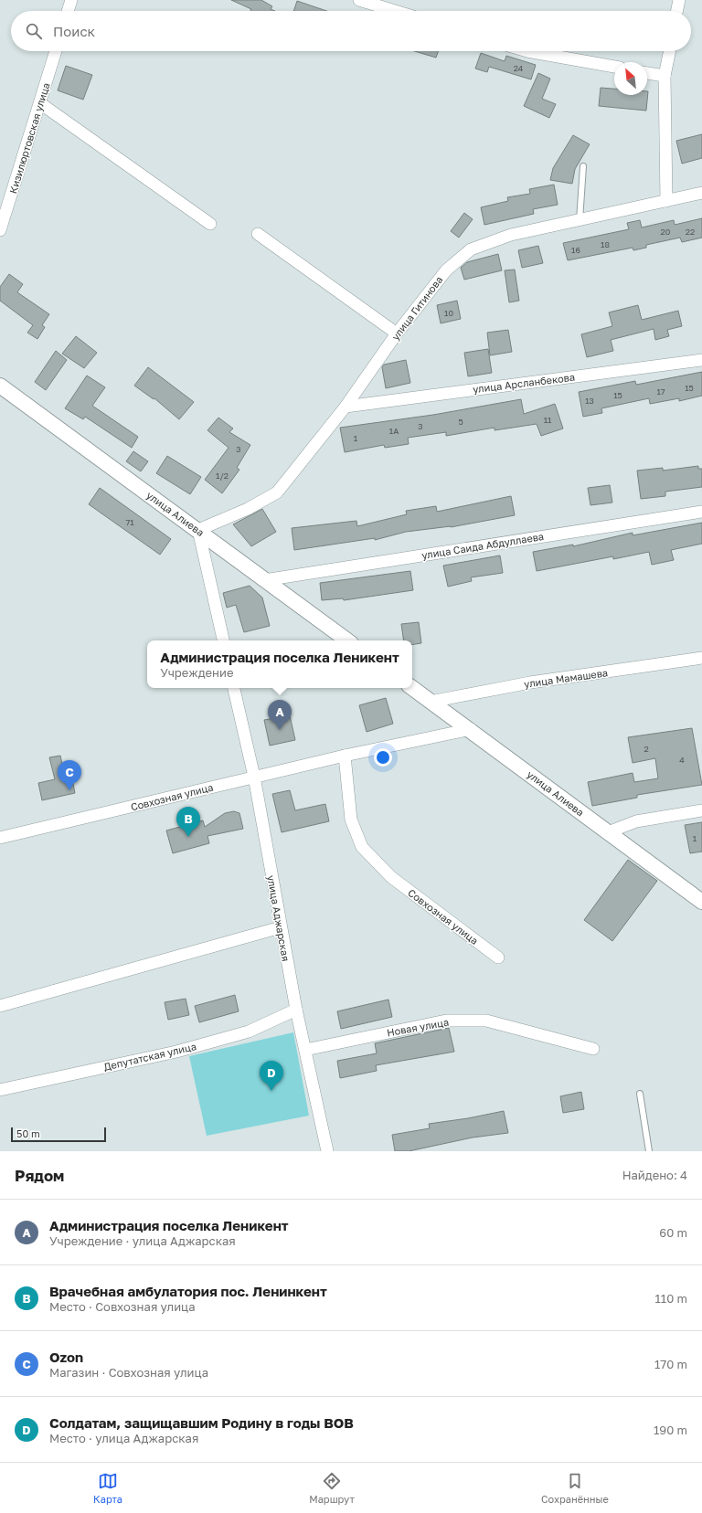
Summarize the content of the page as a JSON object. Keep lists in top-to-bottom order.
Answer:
{
  "streets": {
    "street": [
      "Кизилюртовская улица",
      "улица Гитинова",
      "улица Арсланбекова",
      "улица Алиева",
      "улица Саида Абдуллаева",
      "улица Мамашева",
      "Совхозная улица",
      "улица Аджарская",
      "Новая улица",
      "Депутатская улица"
    ]
  },
  "crossings": [
    ["улица Гитинова", "улица Арсланбекова"],
    ["улица Гитинова", "улица Алиева"],
    ["улица Алиева", "улица Саида Абдуллаева"],
    ["улица Алиева", "улица Мамашева"],
    ["улица Алиева", "Совхозная улица"],
    ["Совхозная улица", "улица Аджарская"],
    ["улица Аджарская", "Новая улица"],
    ["улица Аджарская", "Депутатская улица"]
  ],
  "house_numbers": [
    "24",
    "20",
    "22",
    "18",
    "16",
    "10",
    "15",
    "17",
    "15",
    "13",
    "11",
    "5",
    "3",
    "1А",
    "1",
    "3",
    "1/2",
    "71",
    "2",
    "4",
    "1"
  ],
  "scale_bar": "50 m",
  "north": "top left",
  "page": {
    "search": "Поиск",
    "popup": ["Администрация поселка Леникент", "Учреждение"],
    "pins": [
      "A",
      "C",
      "B",
      "D"
    ],
    "scale": "50 m",
    "heading": ["Рядом", "Найдено: 4"],
    "list": [
      {
        "mark": "A",
        "name": "Администрация поселка Леникент",
        "note": "Учреждение · улица Аджарская",
        "value": "60 m"
      },
      {
        "mark": "B",
        "name": "Врачебная амбулатория пос. Ленинкент",
        "note": "Место · Совхозная улица",
        "value": "110 m"
      },
      {
        "mark": "C",
        "name": "Ozon",
        "note": "Магазин · Совхозная улица",
        "value": "170 m"
      },
      {
        "mark": "D",
        "name": "Солдатам, защищавшим Родину в годы ВОВ",
        "note": "Место · улица Аджарская",
        "value": "190 m"
      }
    ],
    "nav": ["Карта", "Маршрут", "Сохранённые"]
  }
}
